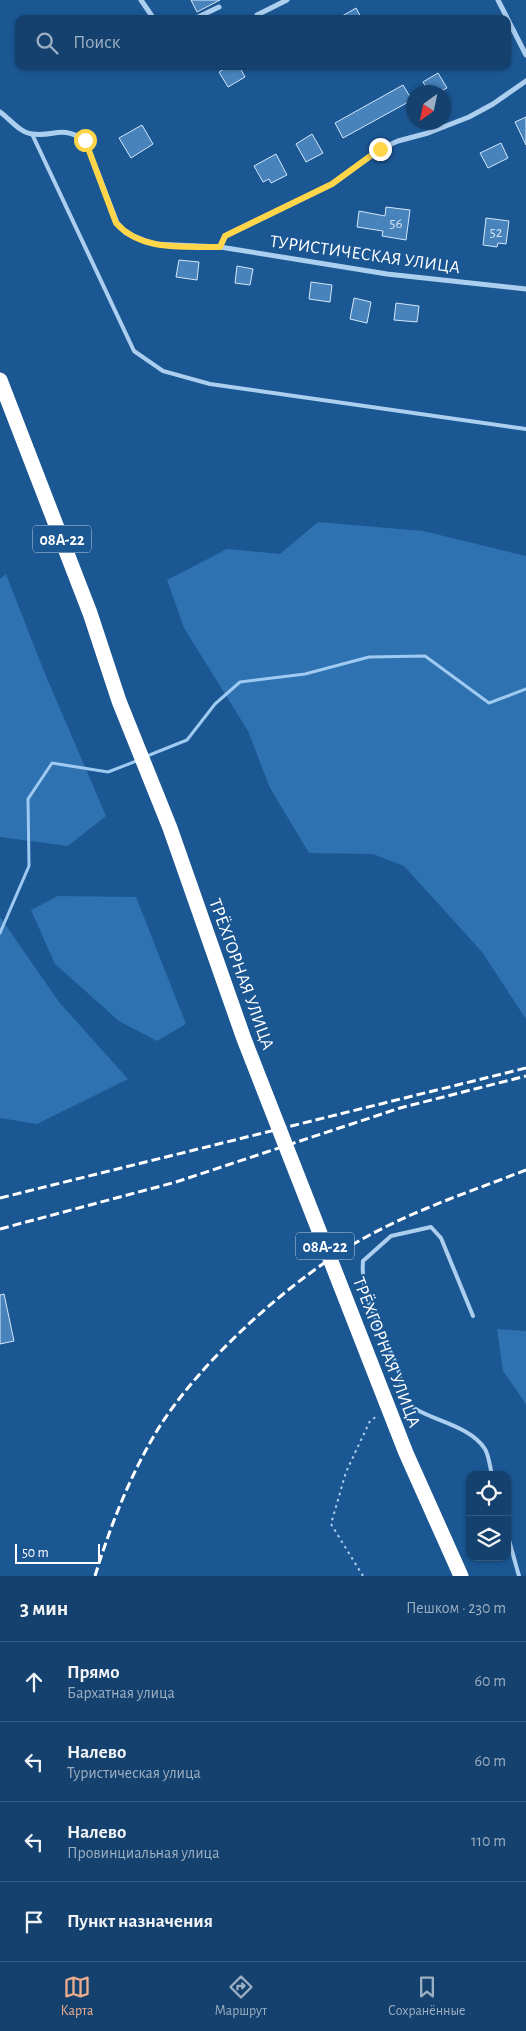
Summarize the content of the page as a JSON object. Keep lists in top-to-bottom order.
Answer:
{
  "streets": {
    "highway": ["08А-22", "ТРЁХГОРНАЯ УЛИЦА"],
    "street": ["ТУРИСТИЧЕСКАЯ УЛИЦА"]
  },
  "house_numbers": ["56", "52"],
  "scale_bar": "50 m",
  "north": "bottom left",
  "page": {
    "search": "Поиск",
    "scale": "50 m",
    "heading": ["3 мин", "Пешком · 230 m"],
    "list": [
      ["Прямо", "Бархатная улица", "60 m"],
      ["Налево", "Туристическая улица", "60 m"],
      ["Налево", "Провинциальная улица", "110 m"],
      "Пункт назначения"
    ],
    "nav": ["Карта", "Маршрут", "Сохранённые"]
  }
}
